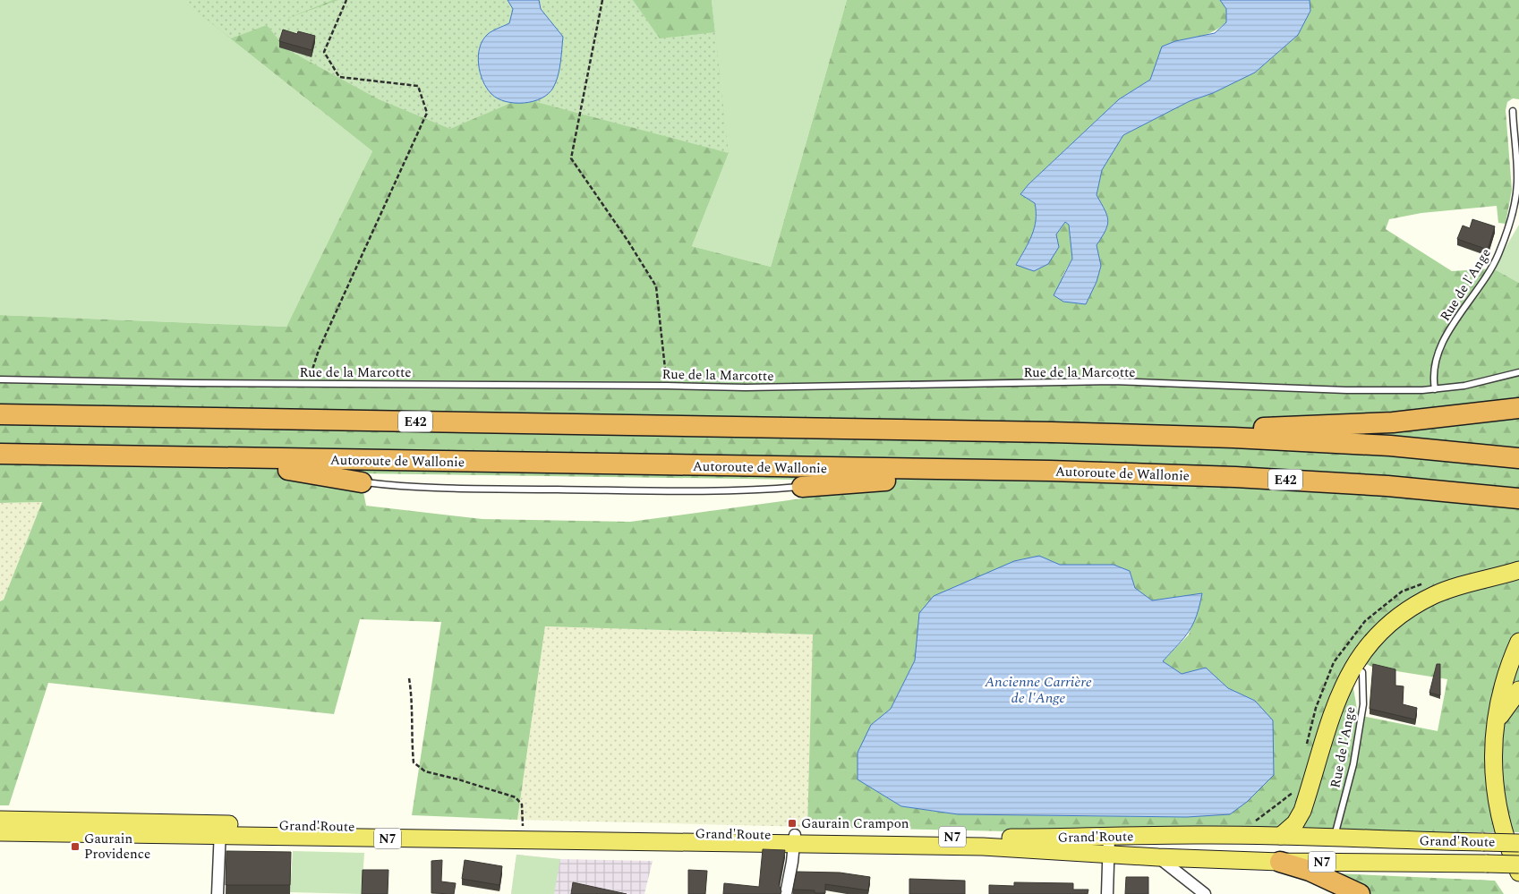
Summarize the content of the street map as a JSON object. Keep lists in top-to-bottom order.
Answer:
{
  "streets": {
    "highway": ["E42", "Autoroute de Wallonie"],
    "main road": ["Grand'Route", "N7"],
    "lane": ["Rue de l'Ange", "Rue de la Marcotte"]
  },
  "crossings": [
    ["Rue de l'Ange", "Rue de la Marcotte"],
    ["Rue de l'Ange", "Grand'Route"]
  ],
  "water": ["Ancienne Carrière de l'Ange"],
  "places": {
    "transit": ["Gaurain Crampon", "Gaurain Providence"]
  }
}
